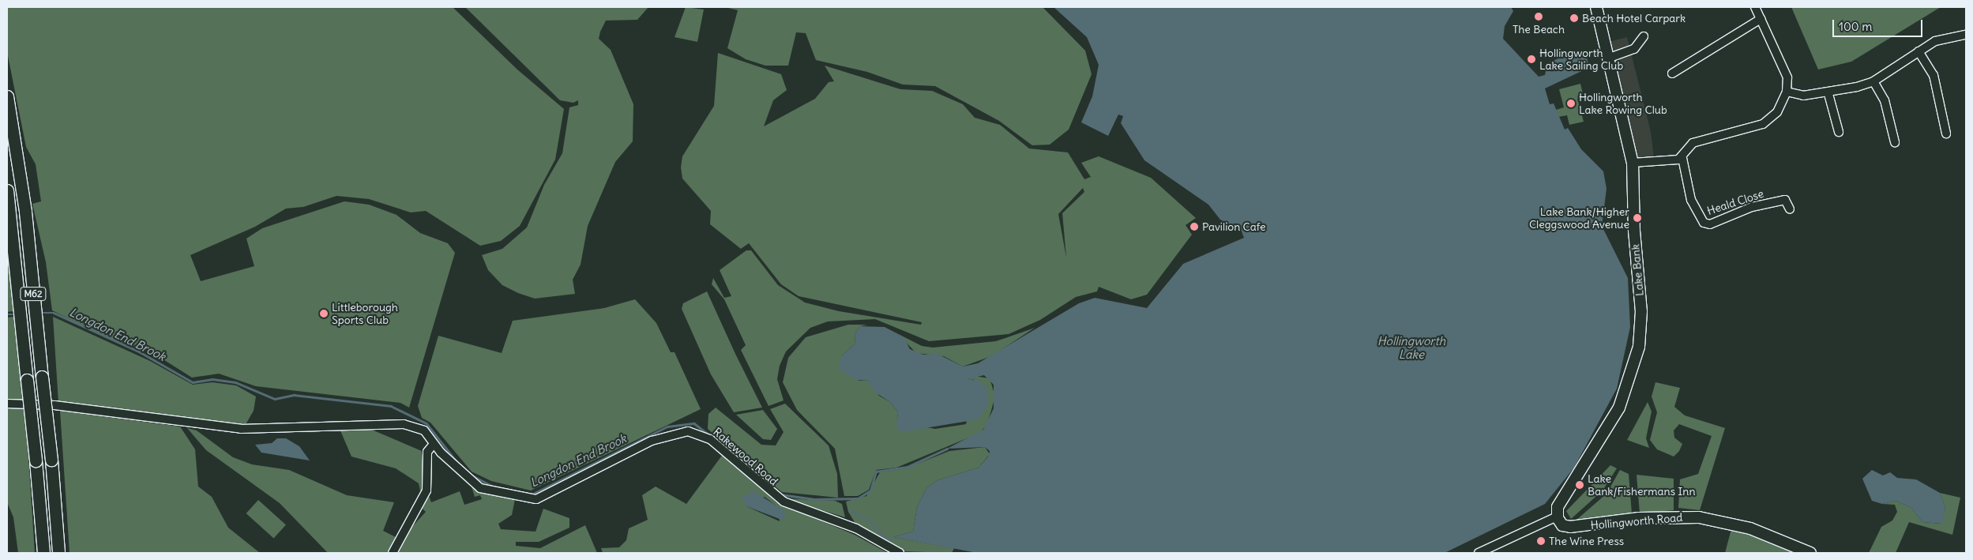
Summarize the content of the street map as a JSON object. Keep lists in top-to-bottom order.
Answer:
{
  "streets": {
    "highway": ["M62"],
    "main road": ["Lake Bank", "Hollingworth Road"],
    "street": ["Heald Close", "Rakewood Road"]
  },
  "crossings": [
    ["Lake Bank", "Hollingworth Road"]
  ],
  "water": ["Longdon End Brook", "Hollingworth Lake"],
  "places": [
    "The Beach",
    "Beach Hotel Carpark",
    "Hollingworth Lake Sailing Club",
    "Hollingworth Lake Rowing Club",
    "Lake Bank/Higher Cleggswood Avenue",
    "Pavilion Cafe",
    "Littleborough Sports Club",
    "Lake Bank/Fishermans Inn",
    "The Wine Press"
  ],
  "scale_bar": "100 m"
}
